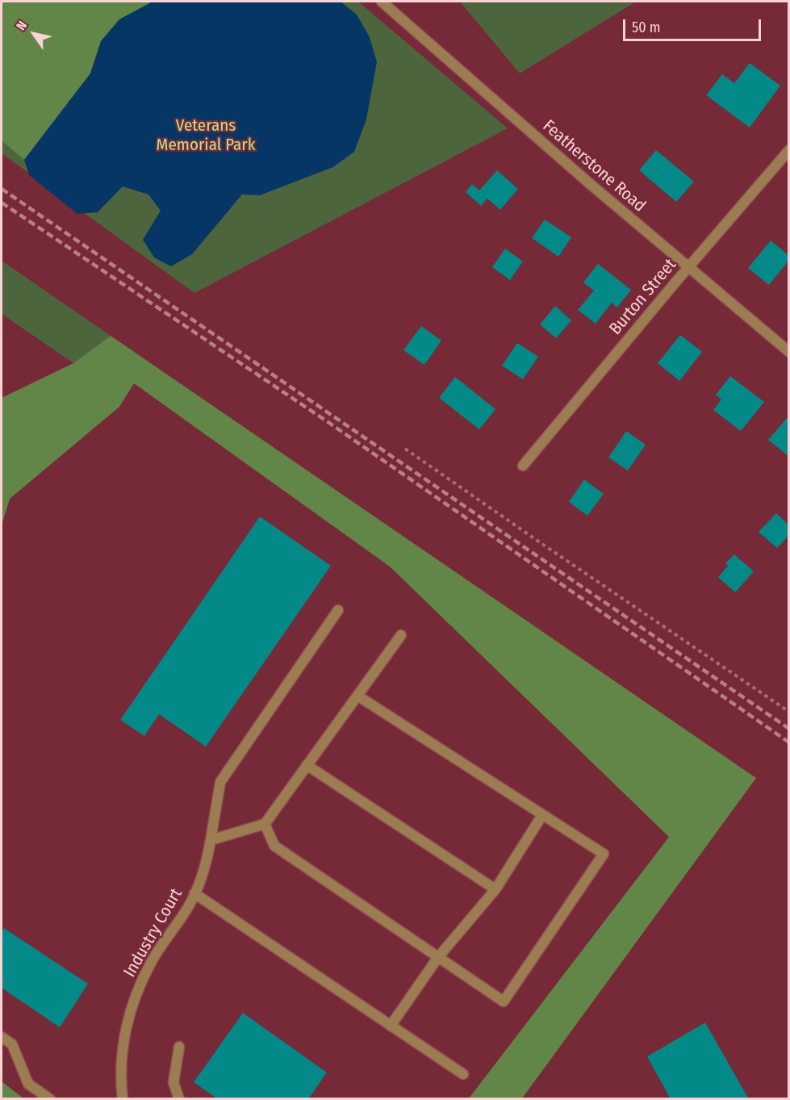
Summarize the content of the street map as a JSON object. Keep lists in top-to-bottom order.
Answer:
{
  "streets": {
    "street": ["Featherstone Road", "Burton Street", "Industry Court"]
  },
  "crossings": [
    ["Featherstone Road", "Burton Street"]
  ],
  "parks": ["Veterans Memorial Park"],
  "scale_bar": "50 m",
  "north": "top left"
}
